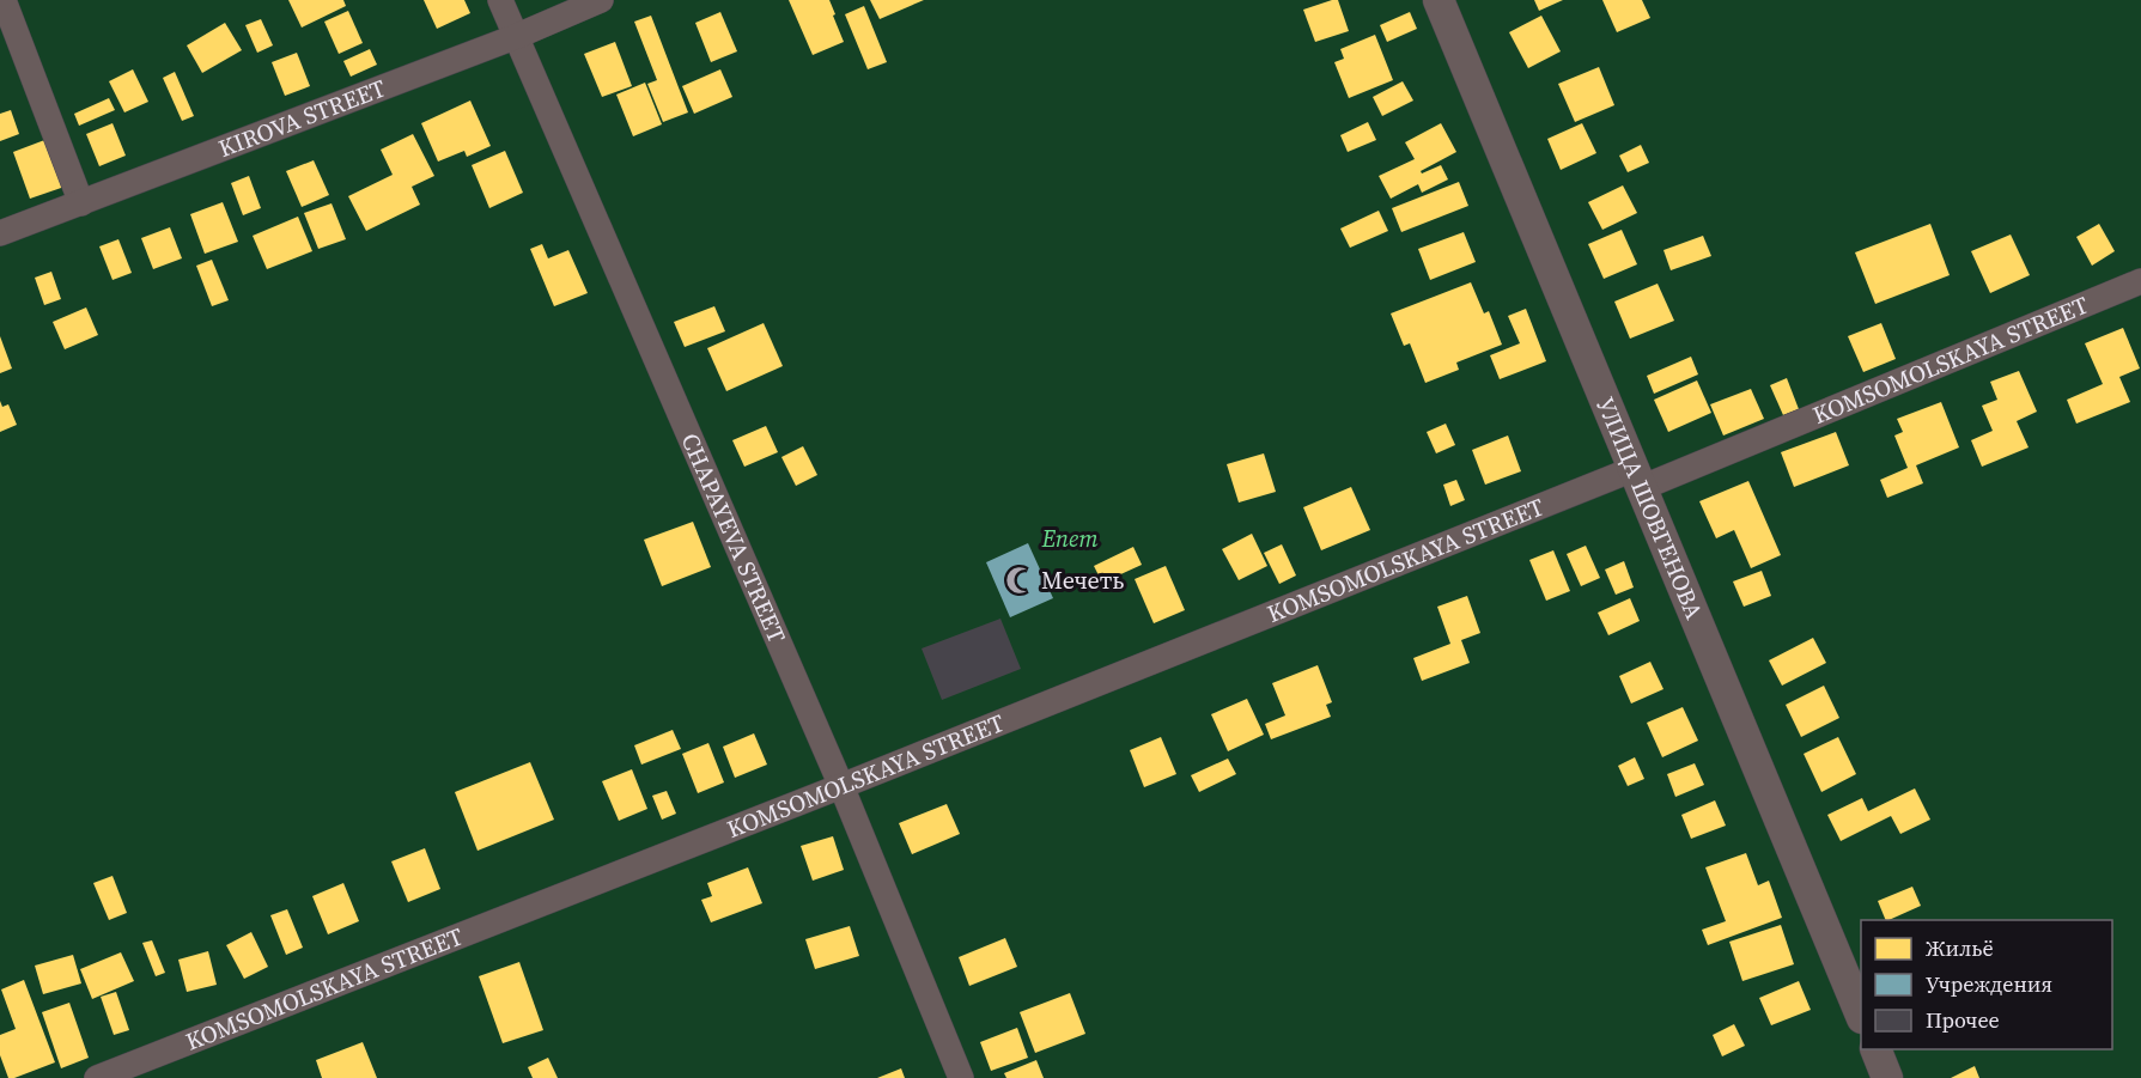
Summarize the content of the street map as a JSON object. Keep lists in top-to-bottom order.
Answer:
{
  "streets": {
    "street": [
      "KIROVA STREET",
      "KOMSOMOLSKAYA STREET",
      "УЛИЦА ШОВГЕНОВА",
      "CHAPAYEVA STREET"
    ]
  },
  "crossings": [
    ["KIROVA STREET", "CHAPAYEVA STREET"],
    ["KOMSOMOLSKAYA STREET", "УЛИЦА ШОВГЕНОВА"],
    ["KOMSOMOLSKAYA STREET", "CHAPAYEVA STREET"]
  ],
  "parks": ["Enem"],
  "places": {
    "mosque": ["Мечеть"]
  },
  "legend": ["Жильё", "Учреждения", "Прочее"]
}
